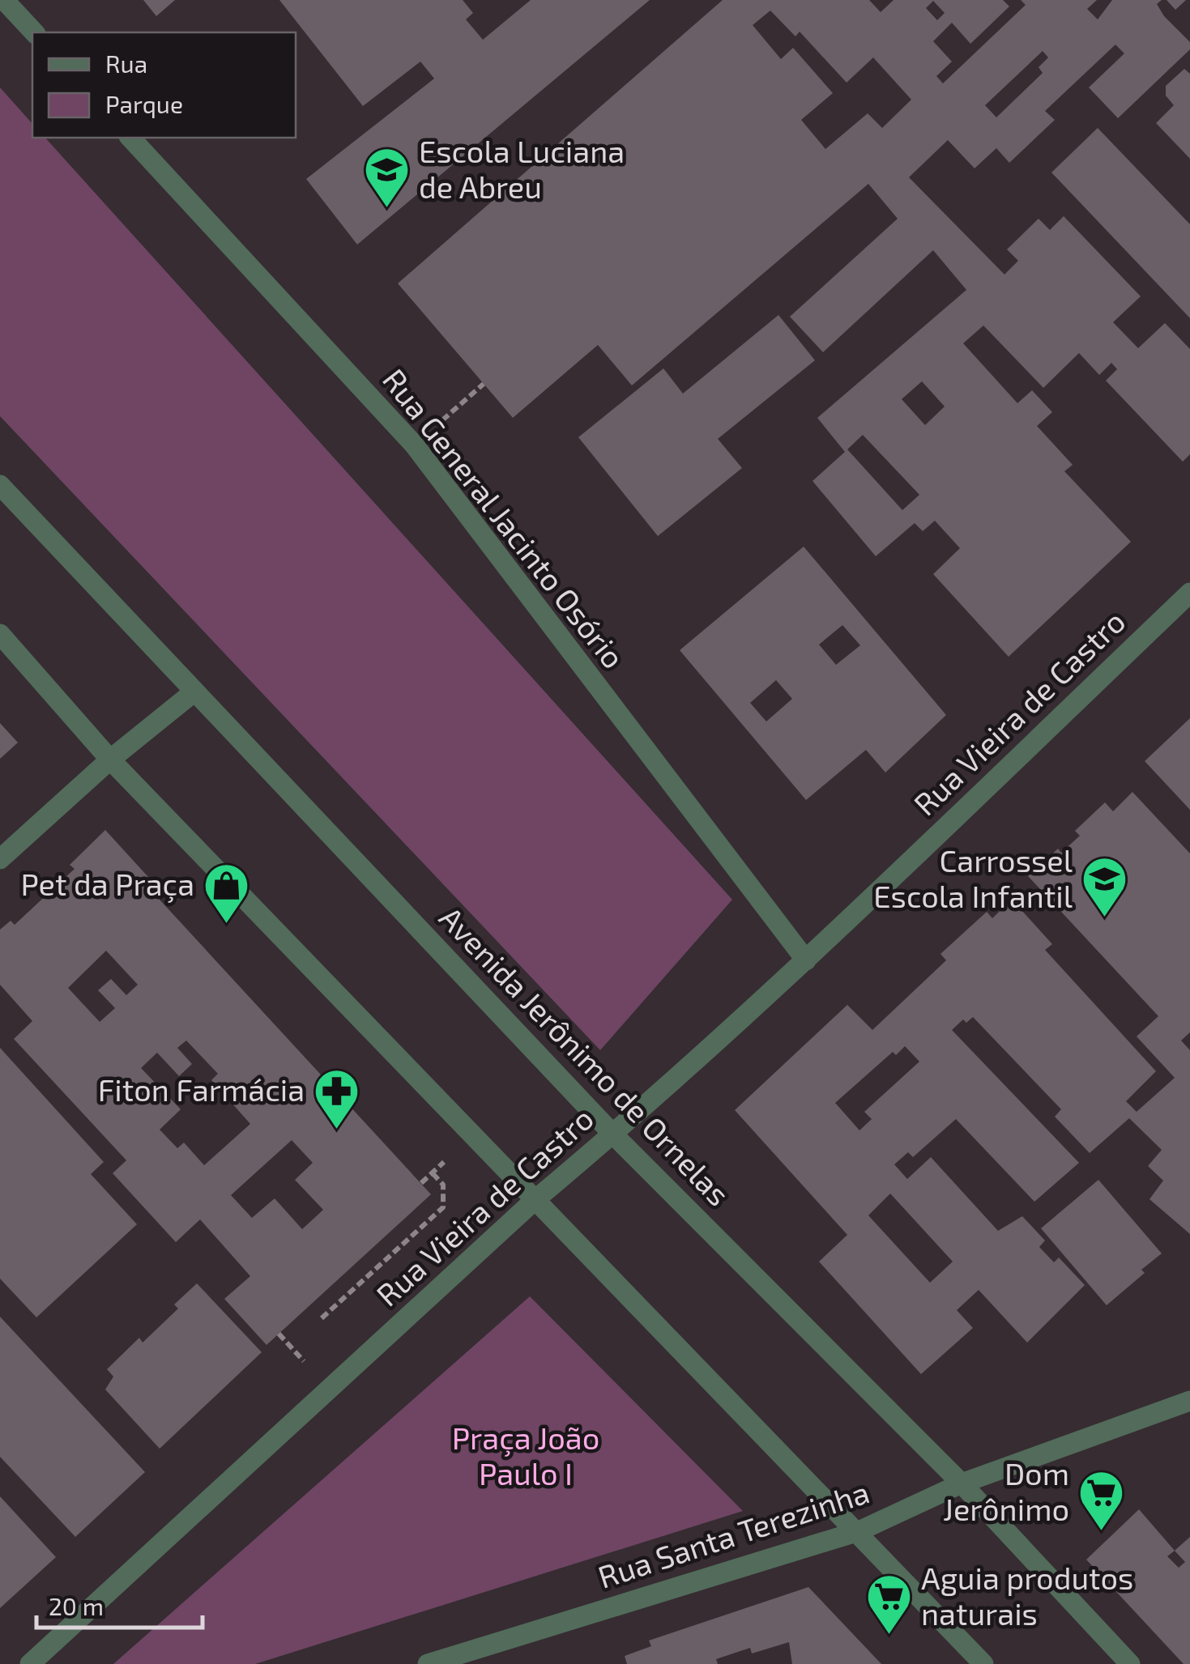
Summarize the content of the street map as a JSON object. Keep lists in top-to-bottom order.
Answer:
{
  "streets": {
    "street": [
      "Rua General Jacinto Osório",
      "Rua Vieira de Castro",
      "Avenida Jerônimo de Ornelas",
      "Rua Santa Terezinha"
    ]
  },
  "crossings": [
    ["Rua General Jacinto Osório", "Rua Vieira de Castro"],
    ["Rua Vieira de Castro", "Avenida Jerônimo de Ornelas"],
    ["Avenida Jerônimo de Ornelas", "Rua Santa Terezinha"]
  ],
  "parks": ["Praça João Paulo I"],
  "places": {
    "school or university": ["Escola Luciana de Abreu", "Carrossel Escola Infantil"],
    "shop": ["Pet da Praça"],
    "pharmacy": ["Fiton Farmácia"],
    "supermarket": ["Dom Jerônimo", "Aguia produtos naturais"]
  },
  "legend": ["Rua", "Parque"],
  "scale_bar": "20 m"
}
